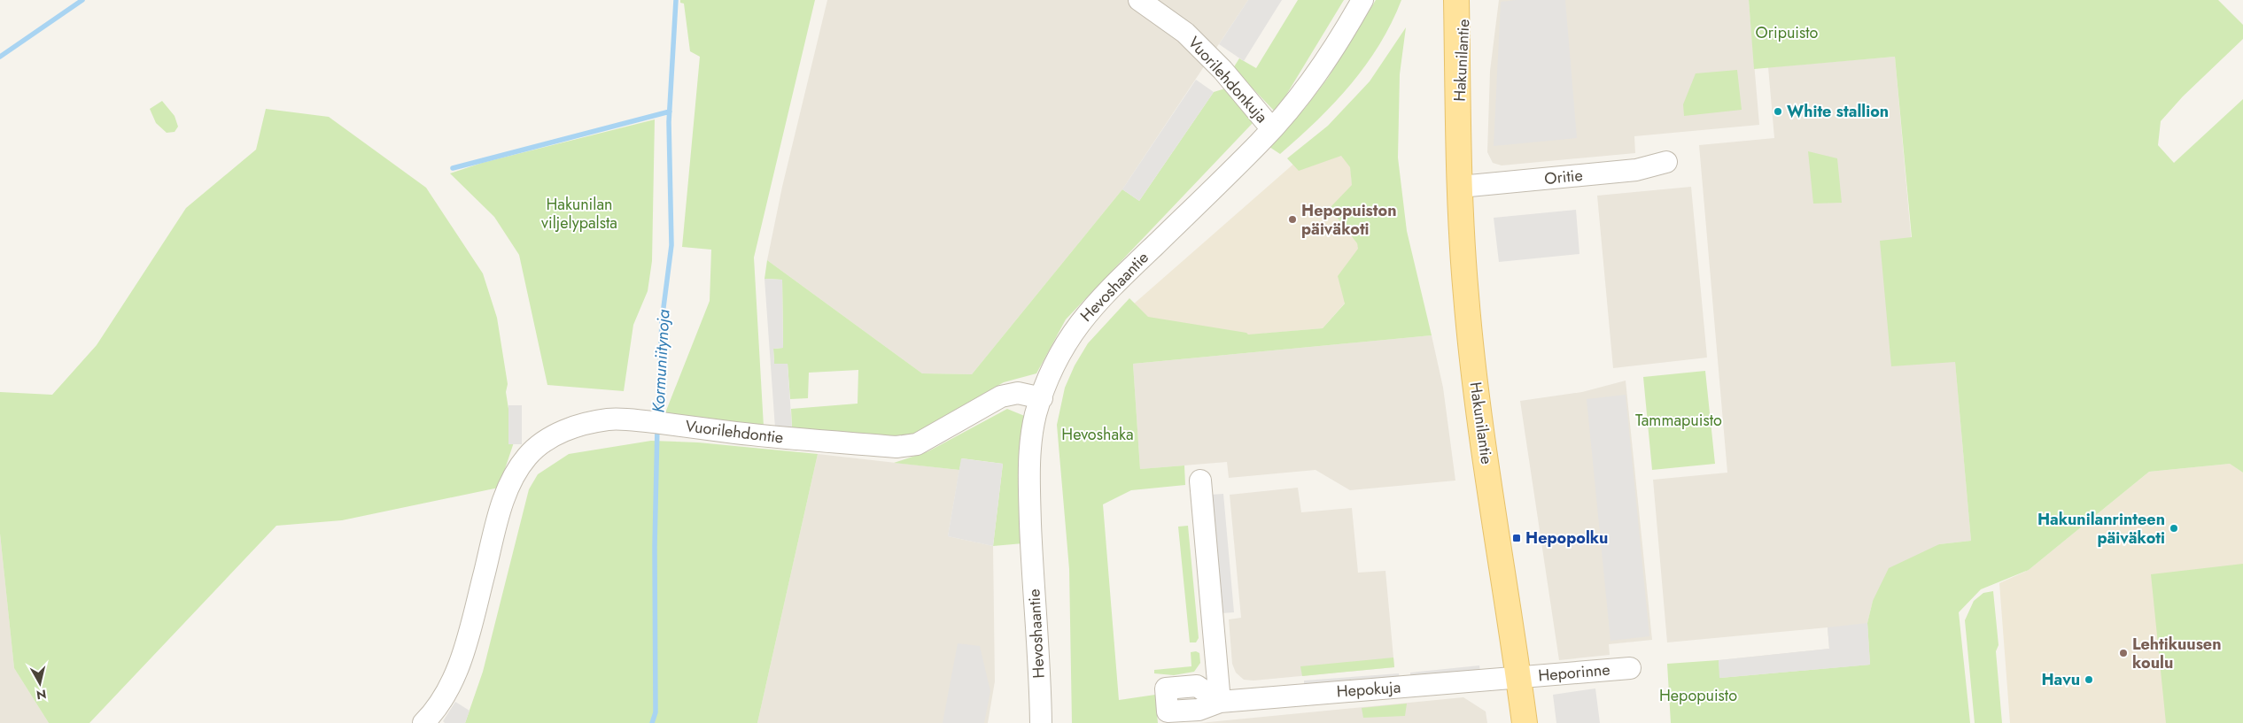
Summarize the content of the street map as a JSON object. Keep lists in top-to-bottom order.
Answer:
{
  "streets": {
    "main road": ["Hakunilantie"],
    "street": [
      "Vuorilehdonkuja",
      "Oritie",
      "Hevoshaantie",
      "Vuorilehdontie",
      "Heporinne",
      "Hepokuja"
    ]
  },
  "crossings": [
    ["Hakunilantie", "Oritie"],
    ["Hakunilantie", "Heporinne"],
    ["Hakunilantie", "Hepokuja"],
    ["Vuorilehdonkuja", "Hevoshaantie"],
    ["Hevoshaantie", "Vuorilehdontie"],
    ["Heporinne", "Hepokuja"]
  ],
  "water": ["Kormuniitynoja"],
  "parks": [
    "Oripuisto",
    "Hakunilan viljelypalsta",
    "Tammapuisto",
    "Hevoshaka",
    "Hepopuisto"
  ],
  "places": {
    "other": [
      "White stallion",
      "Hepopuiston päiväkoti",
      "Hakunilanrinteen päiväkoti",
      "Lehtikuusen koulu",
      "Havu"
    ],
    "transit": ["Hepopolku"]
  },
  "north": "bottom"
}
